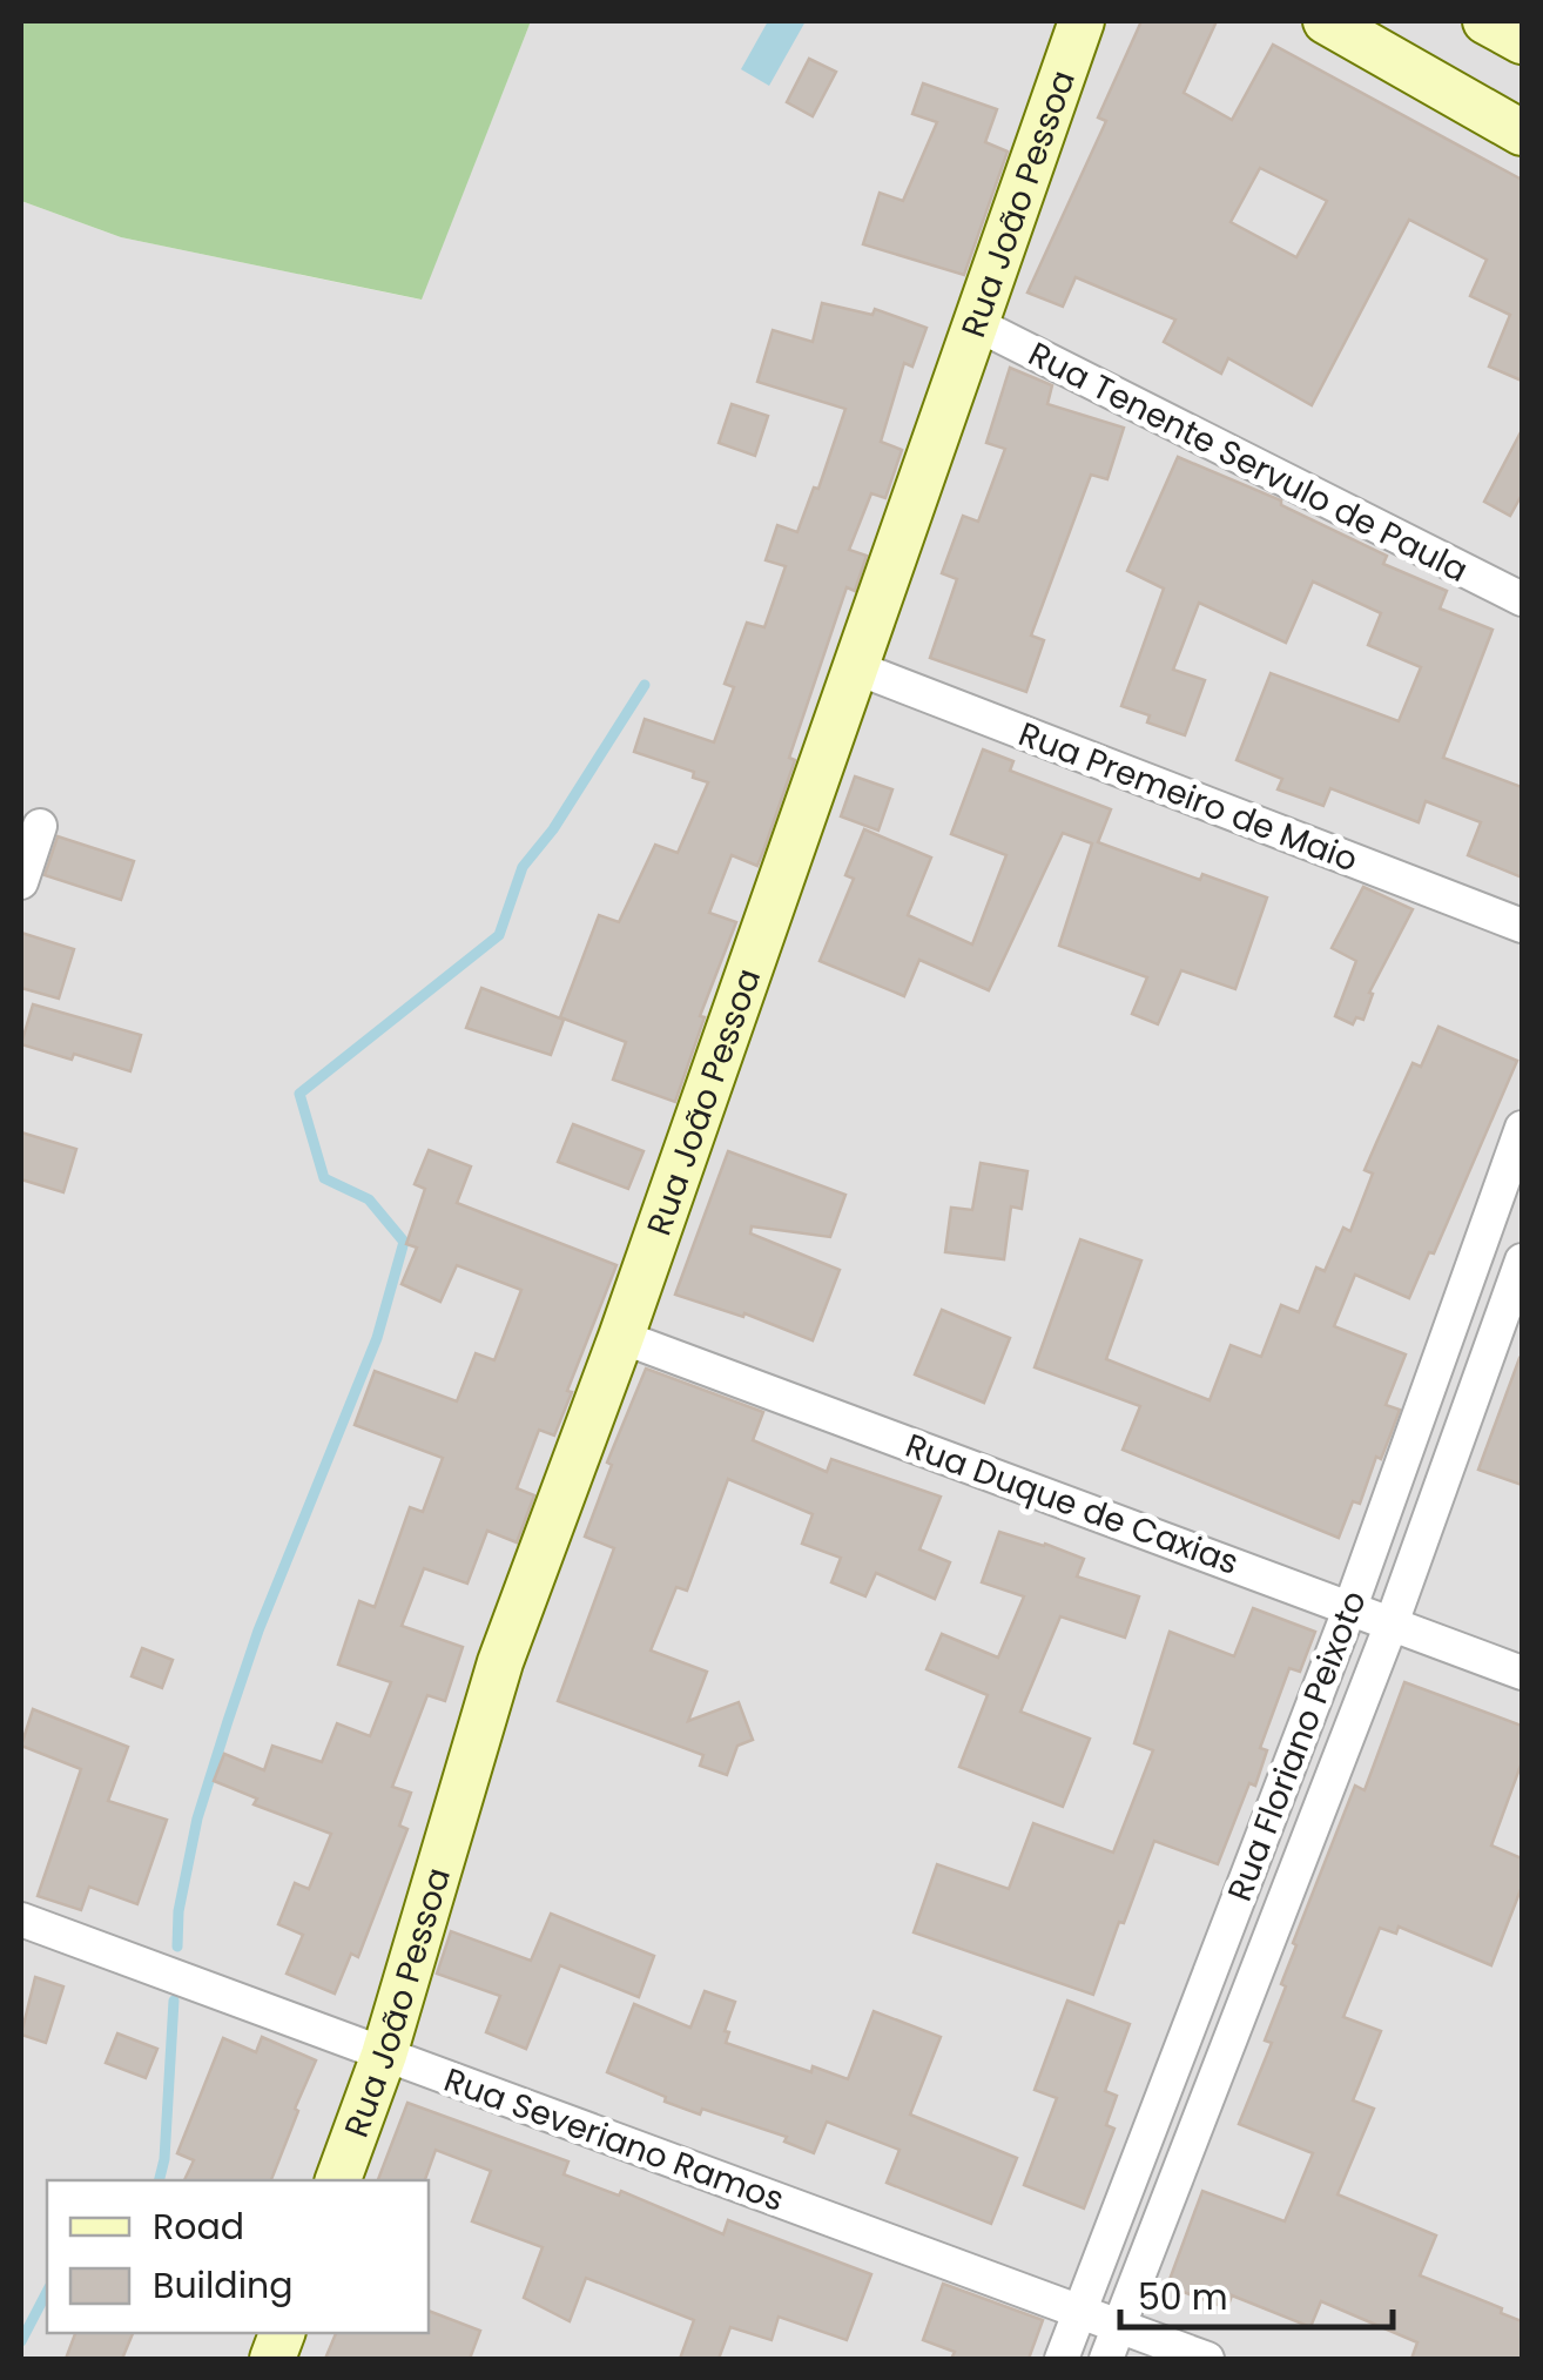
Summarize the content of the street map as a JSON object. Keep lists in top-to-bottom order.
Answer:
{
  "streets": {
    "street": [
      "Rua João Pessoa",
      "Rua Tenente Servulo de Paula",
      "Rua Premeiro de Maio",
      "Rua Duque de Caxias",
      "Rua Floriano Peixoto",
      "Rua Severiano Ramos"
    ]
  },
  "crossings": [
    ["Rua João Pessoa", "Rua Tenente Servulo de Paula"],
    ["Rua João Pessoa", "Rua Premeiro de Maio"],
    ["Rua João Pessoa", "Rua Duque de Caxias"],
    ["Rua João Pessoa", "Rua Severiano Ramos"],
    ["Rua Duque de Caxias", "Rua Floriano Peixoto"],
    ["Rua Floriano Peixoto", "Rua Severiano Ramos"]
  ],
  "legend": ["Road", "Building"],
  "scale_bar": "50 m"
}
